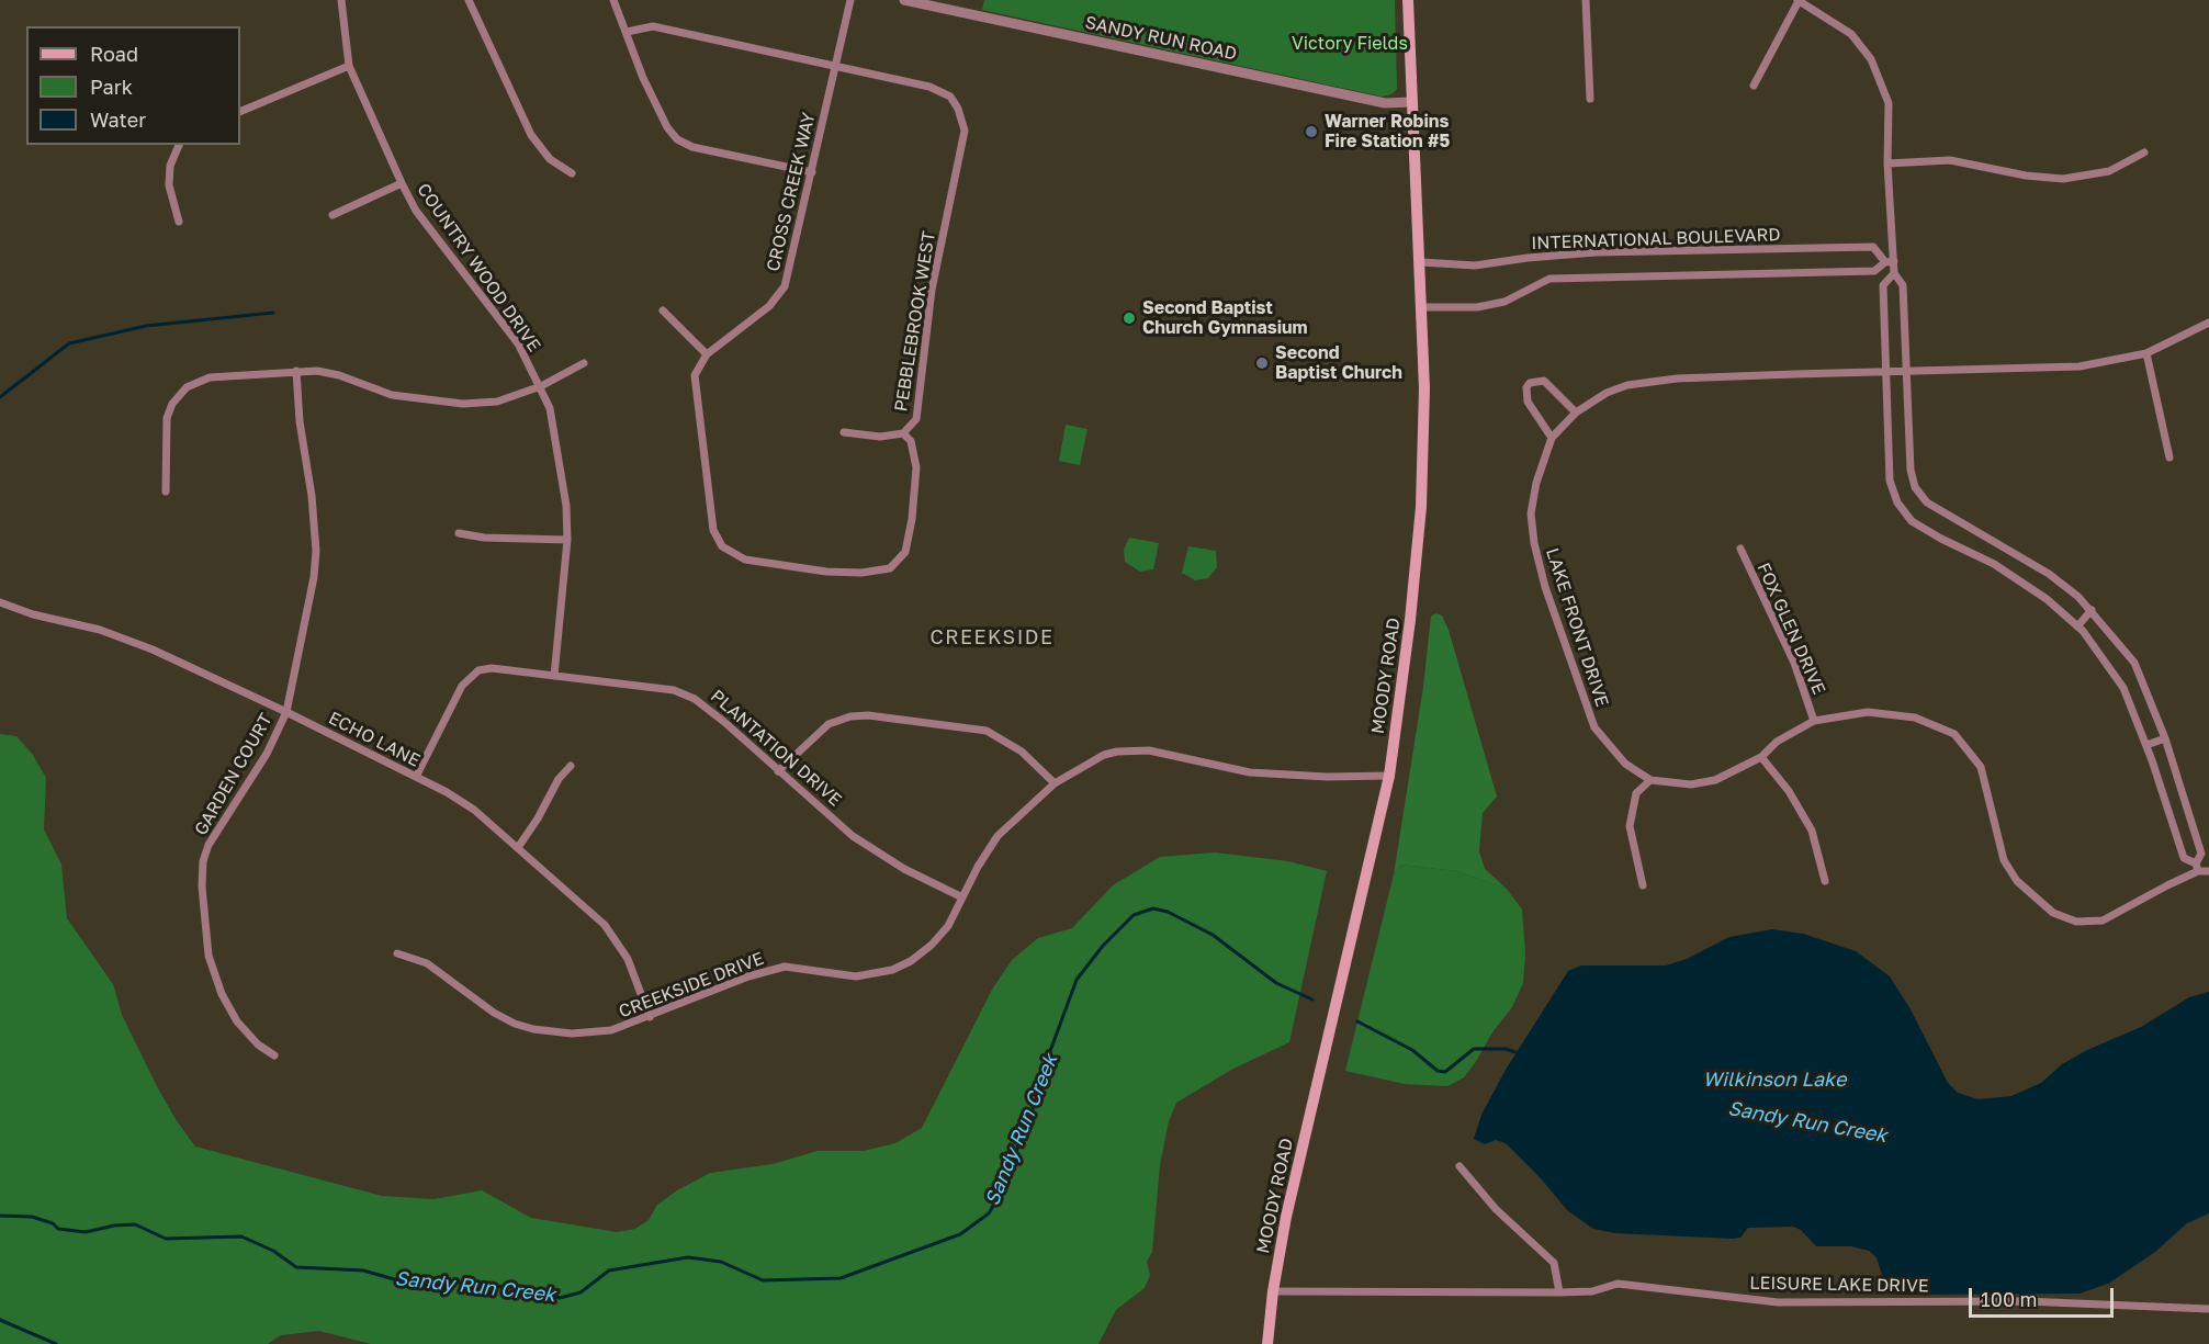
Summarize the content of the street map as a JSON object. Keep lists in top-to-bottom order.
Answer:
{
  "streets": {
    "main road": ["MOODY ROAD"],
    "street": [
      "SANDY RUN ROAD",
      "CROSS CREEK WAY",
      "INTERNATIONAL BOULEVARD",
      "COUNTRY WOOD DRIVE",
      "PEBBLEBROOK WEST",
      "LAKE FRONT DRIVE",
      "FOX GLEN DRIVE",
      "ECHO LANE",
      "PLANTATION DRIVE",
      "GARDEN COURT",
      "CREEKSIDE DRIVE",
      "LEISURE LAKE DRIVE"
    ]
  },
  "crossings": [
    ["SANDY RUN ROAD", "MOODY ROAD"],
    ["CROSS CREEK WAY", "PEBBLEBROOK WEST"],
    ["INTERNATIONAL BOULEVARD", "MOODY ROAD"],
    ["COUNTRY WOOD DRIVE", "PLANTATION DRIVE"],
    ["LAKE FRONT DRIVE", "FOX GLEN DRIVE"],
    ["MOODY ROAD", "CREEKSIDE DRIVE"],
    ["MOODY ROAD", "LEISURE LAKE DRIVE"],
    ["ECHO LANE", "PLANTATION DRIVE"],
    ["ECHO LANE", "GARDEN COURT"],
    ["ECHO LANE", "CREEKSIDE DRIVE"],
    ["PLANTATION DRIVE", "CREEKSIDE DRIVE"]
  ],
  "districts": ["CREEKSIDE"],
  "water": ["Wilkinson Lake", "Sandy Run Creek"],
  "parks": ["Victory Fields"],
  "places": ["Warner Robins Fire Station #5", "Second Baptist Church Gymnasium", "Second Baptist Church"],
  "legend": ["Road", "Park", "Water"],
  "scale_bar": "100 m"
}
